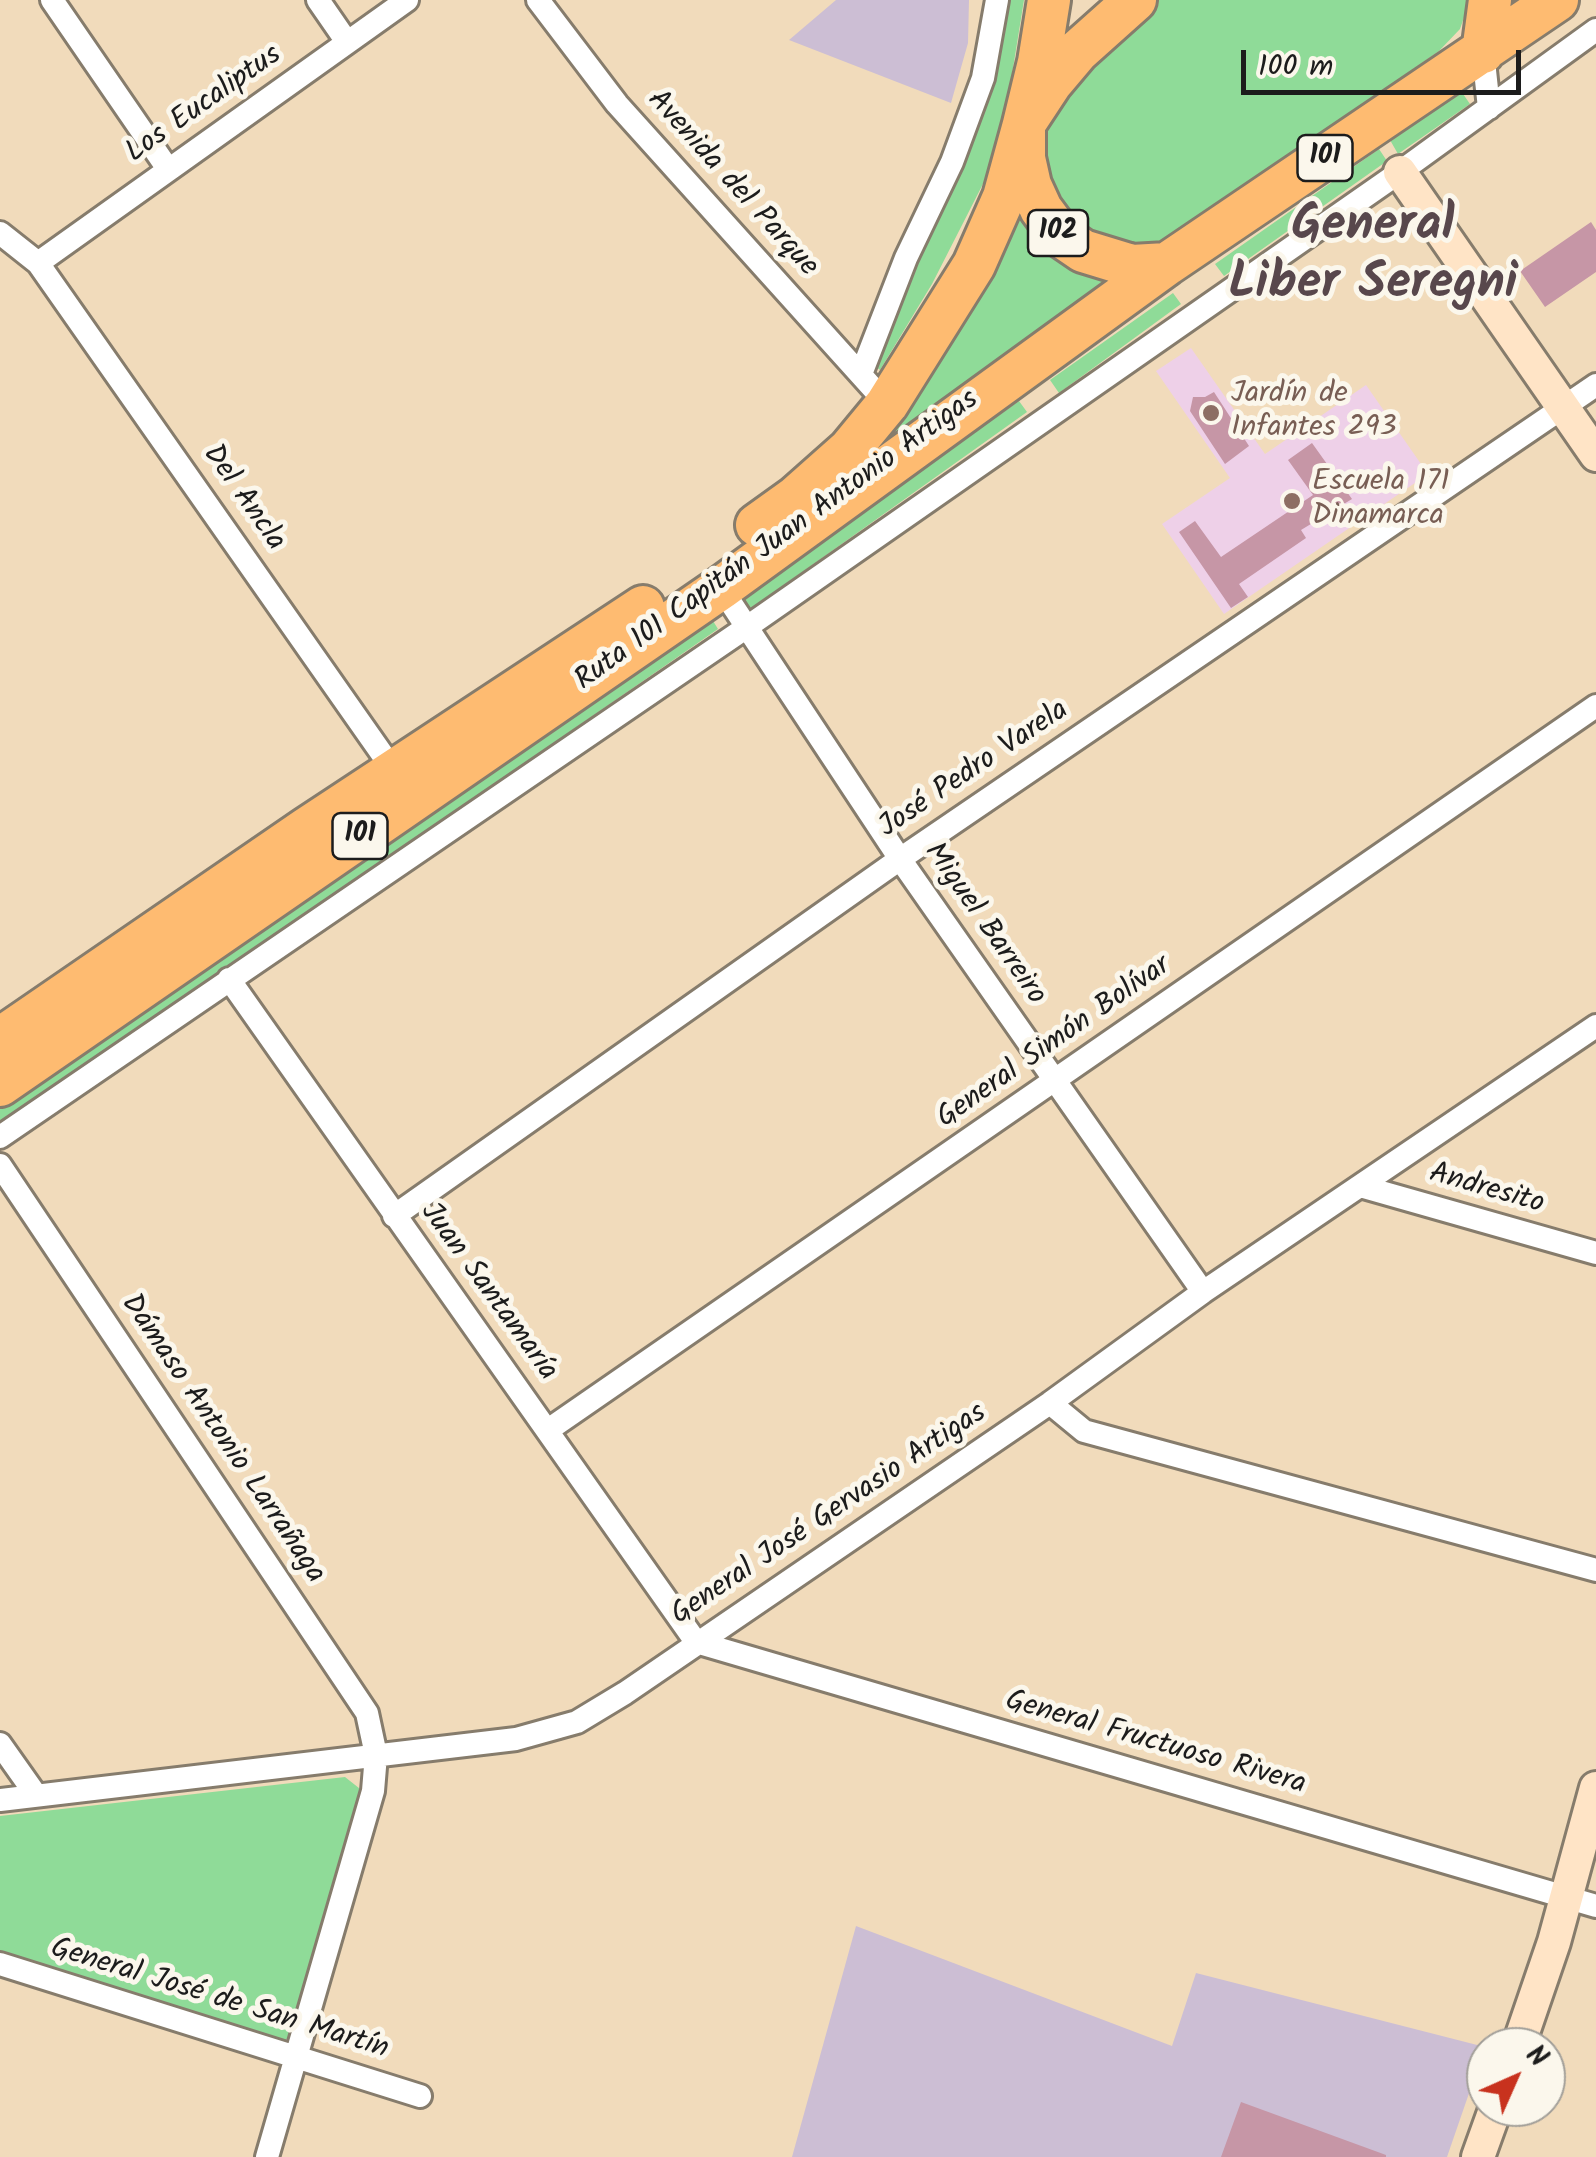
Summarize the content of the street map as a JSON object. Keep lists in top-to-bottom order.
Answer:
{
  "streets": {
    "highway": ["101", "102", "Ruta 101 Capitán Juan Antonio Artigas"],
    "street": [
      "Los Eucaliptus",
      "Avenida del Parque",
      "Del Ancla",
      "José Pedro Varela",
      "Miguel Barreiro",
      "General Simón Bolívar",
      "Andresito",
      "Juan Santamaría",
      "Dámaso Antonio Larrañaga",
      "General José Gervasio Artigas",
      "General Fructuoso Rivera",
      "General José de San Martín"
    ]
  },
  "crossings": [
    ["Los Eucaliptus", "Del Ancla"],
    ["Avenida del Parque", "Ruta 101 Capitán Juan Antonio Artigas"],
    ["102", "Ruta 101 Capitán Juan Antonio Artigas"],
    ["Del Ancla", "Ruta 101 Capitán Juan Antonio Artigas"],
    ["Ruta 101 Capitán Juan Antonio Artigas", "Miguel Barreiro"],
    ["José Pedro Varela", "Miguel Barreiro"],
    ["José Pedro Varela", "Juan Santamaría"],
    ["Miguel Barreiro", "General Simón Bolívar"],
    ["Miguel Barreiro", "General José Gervasio Artigas"],
    ["General Simón Bolívar", "Juan Santamaría"],
    ["Andresito", "General José Gervasio Artigas"],
    ["Juan Santamaría", "General José Gervasio Artigas"],
    ["Juan Santamaría", "General Fructuoso Rivera"],
    ["Dámaso Antonio Larrañaga", "General José Gervasio Artigas"],
    ["General José Gervasio Artigas", "General Fructuoso Rivera"]
  ],
  "districts": ["General Liber Seregni"],
  "places": ["Jardín de Infantes 293", "Escuela 171 Dinamarca"],
  "scale_bar": "100 m",
  "north": "top right"
}
